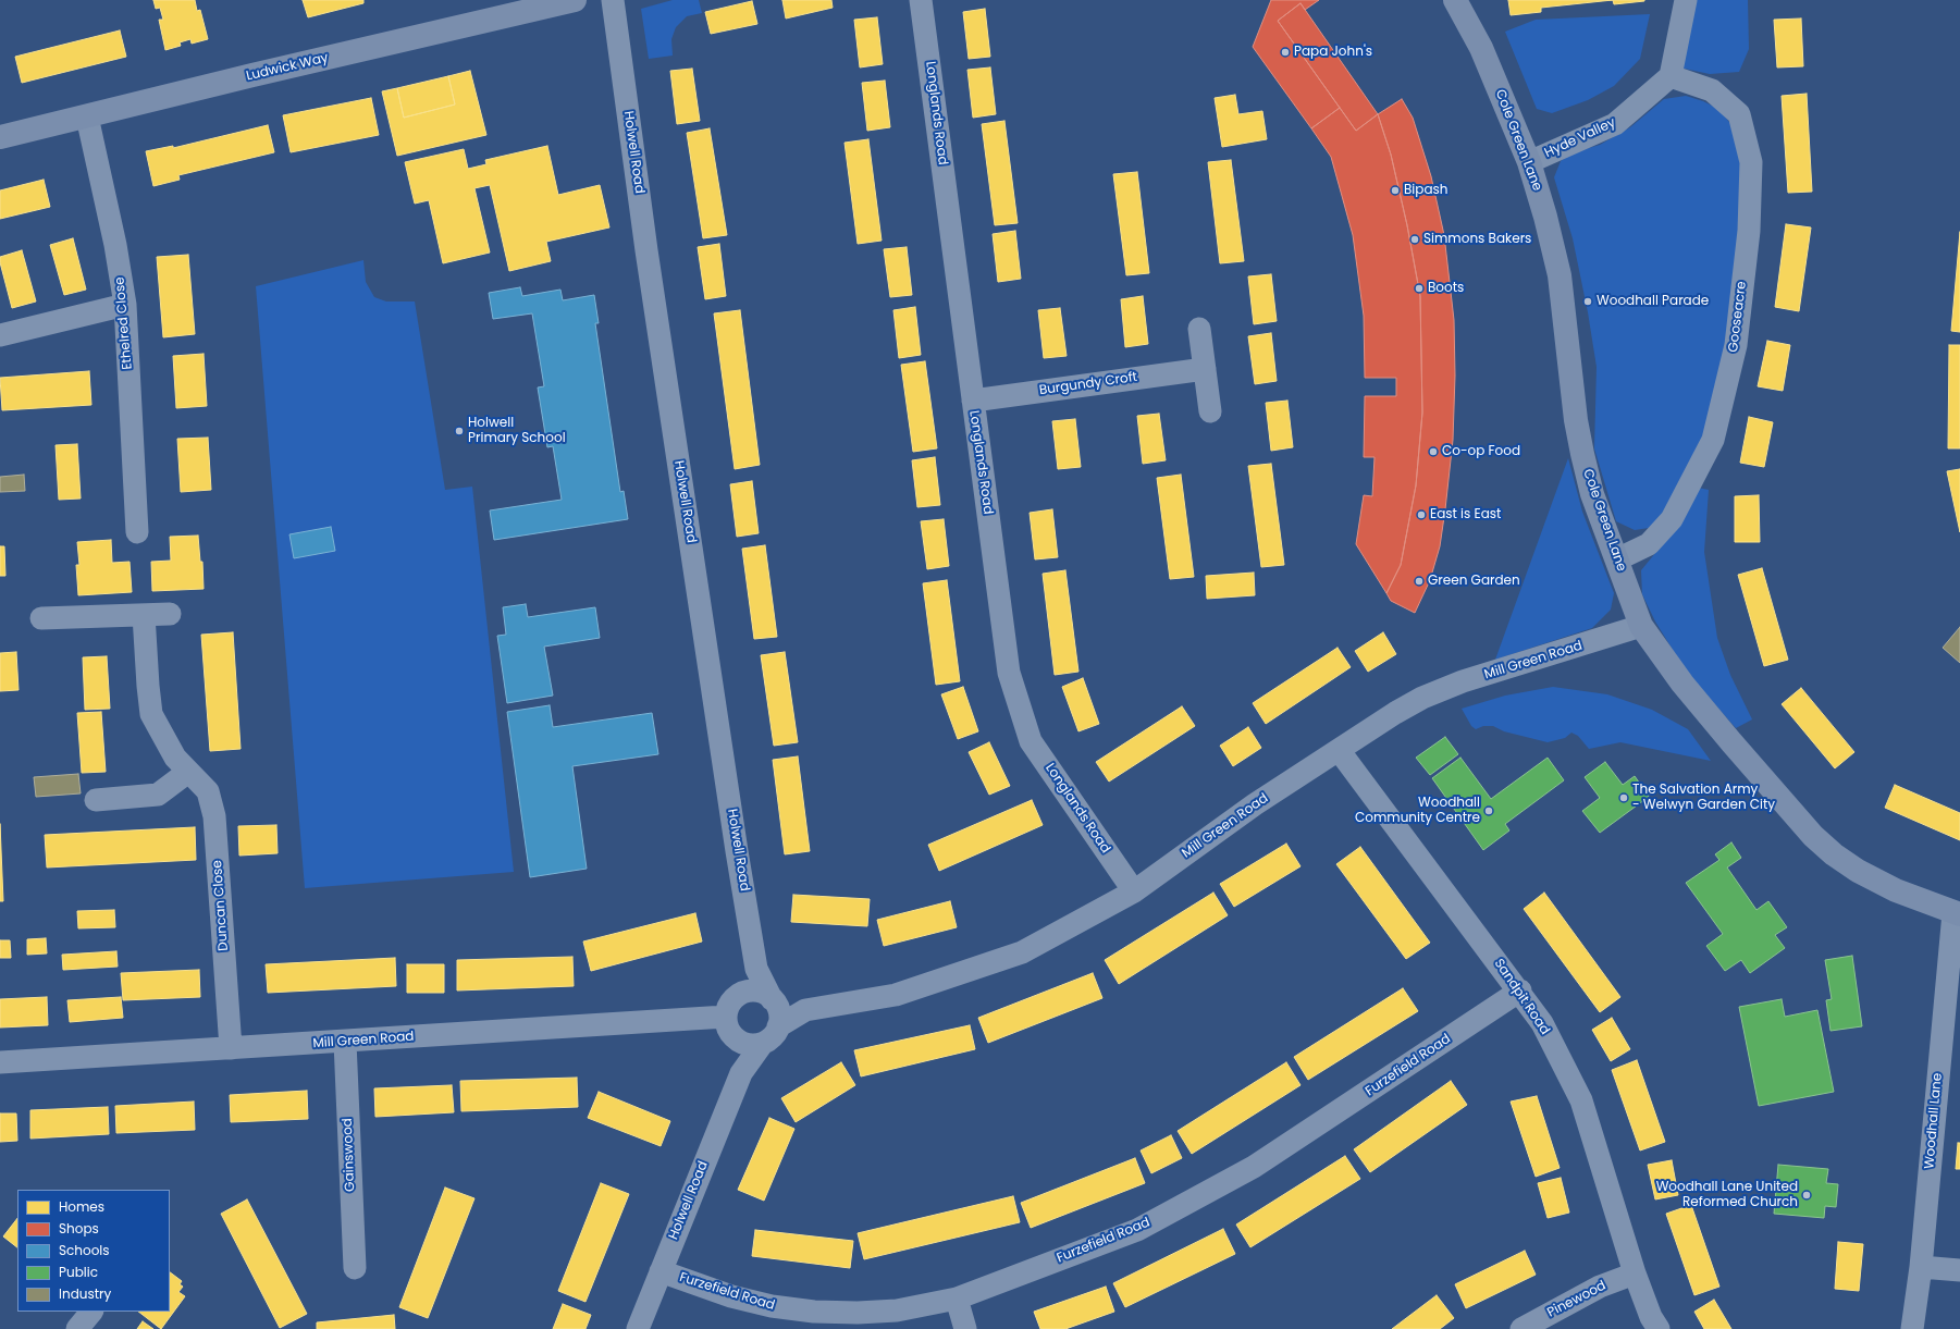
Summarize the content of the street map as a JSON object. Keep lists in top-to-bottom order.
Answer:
{
  "streets": {
    "street": [
      "Ludwick Way",
      "Longlands Road",
      "Hyde Valley",
      "Cole Green Lane",
      "Holwell Road",
      "Gooseacre",
      "Ethelred Close",
      "Burgundy Croft",
      "Mill Green Road",
      "Duncan Close",
      "Sandpit Road",
      "Furzefield Road",
      "Woodhall Lane",
      "Gainswood",
      "Pinewood"
    ]
  },
  "crossings": [
    ["Ludwick Way", "Ethelred Close"],
    ["Longlands Road", "Burgundy Croft"],
    ["Longlands Road", "Mill Green Road"],
    ["Hyde Valley", "Cole Green Lane"],
    ["Hyde Valley", "Gooseacre"],
    ["Cole Green Lane", "Gooseacre"],
    ["Cole Green Lane", "Mill Green Road"],
    ["Cole Green Lane", "Woodhall Lane"],
    ["Holwell Road", "Mill Green Road"],
    ["Holwell Road", "Furzefield Road"],
    ["Mill Green Road", "Duncan Close"],
    ["Mill Green Road", "Sandpit Road"],
    ["Mill Green Road", "Gainswood"],
    ["Sandpit Road", "Furzefield Road"],
    ["Sandpit Road", "Pinewood"]
  ],
  "places": [
    "Papa John's",
    "Bipash",
    "Simmons Bakers",
    "Boots",
    "Woodhall Parade",
    "Holwell Primary School",
    "Co-op Food",
    "East is East",
    "Green Garden",
    "The Salvation Army - Welwyn Garden City",
    "Woodhall Community Centre",
    "Woodhall Lane United Reformed Church"
  ],
  "legend": [
    "Homes",
    "Shops",
    "Schools",
    "Public",
    "Industry"
  ]
}
